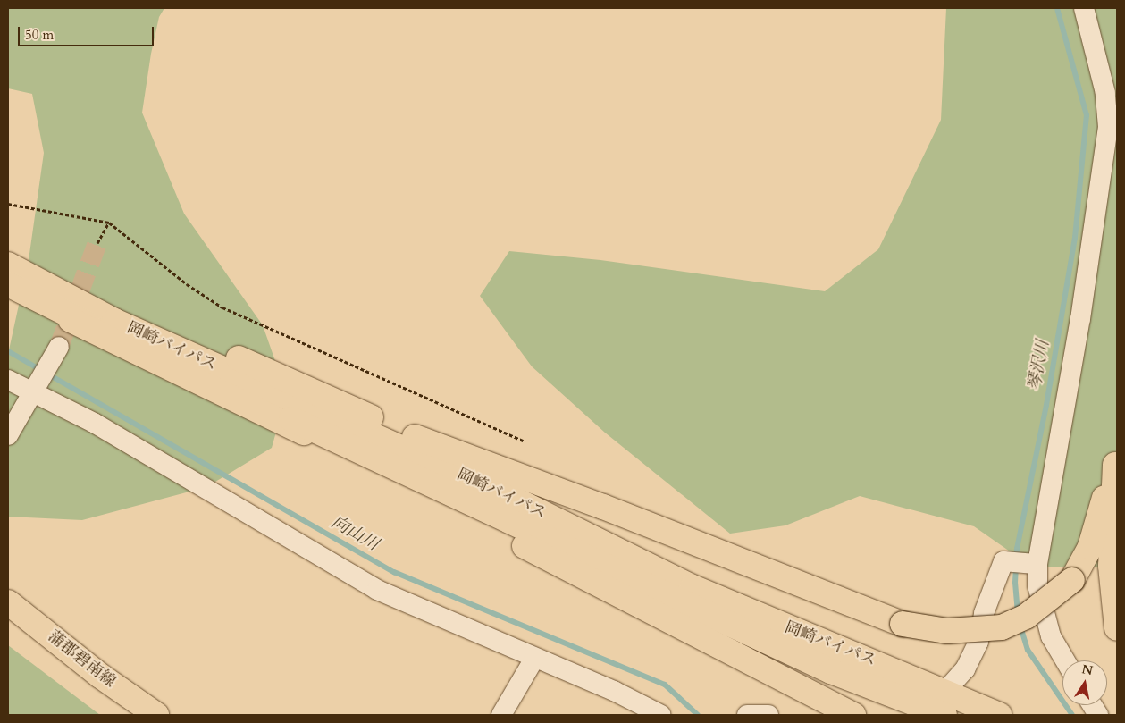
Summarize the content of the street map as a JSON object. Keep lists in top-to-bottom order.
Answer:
{
  "streets": {
    "main road": ["岡崎バイパス", "蒲郡碧南線"]
  },
  "water": ["琴沢川", "向山川"],
  "scale_bar": "50 m",
  "north": "top"
}
